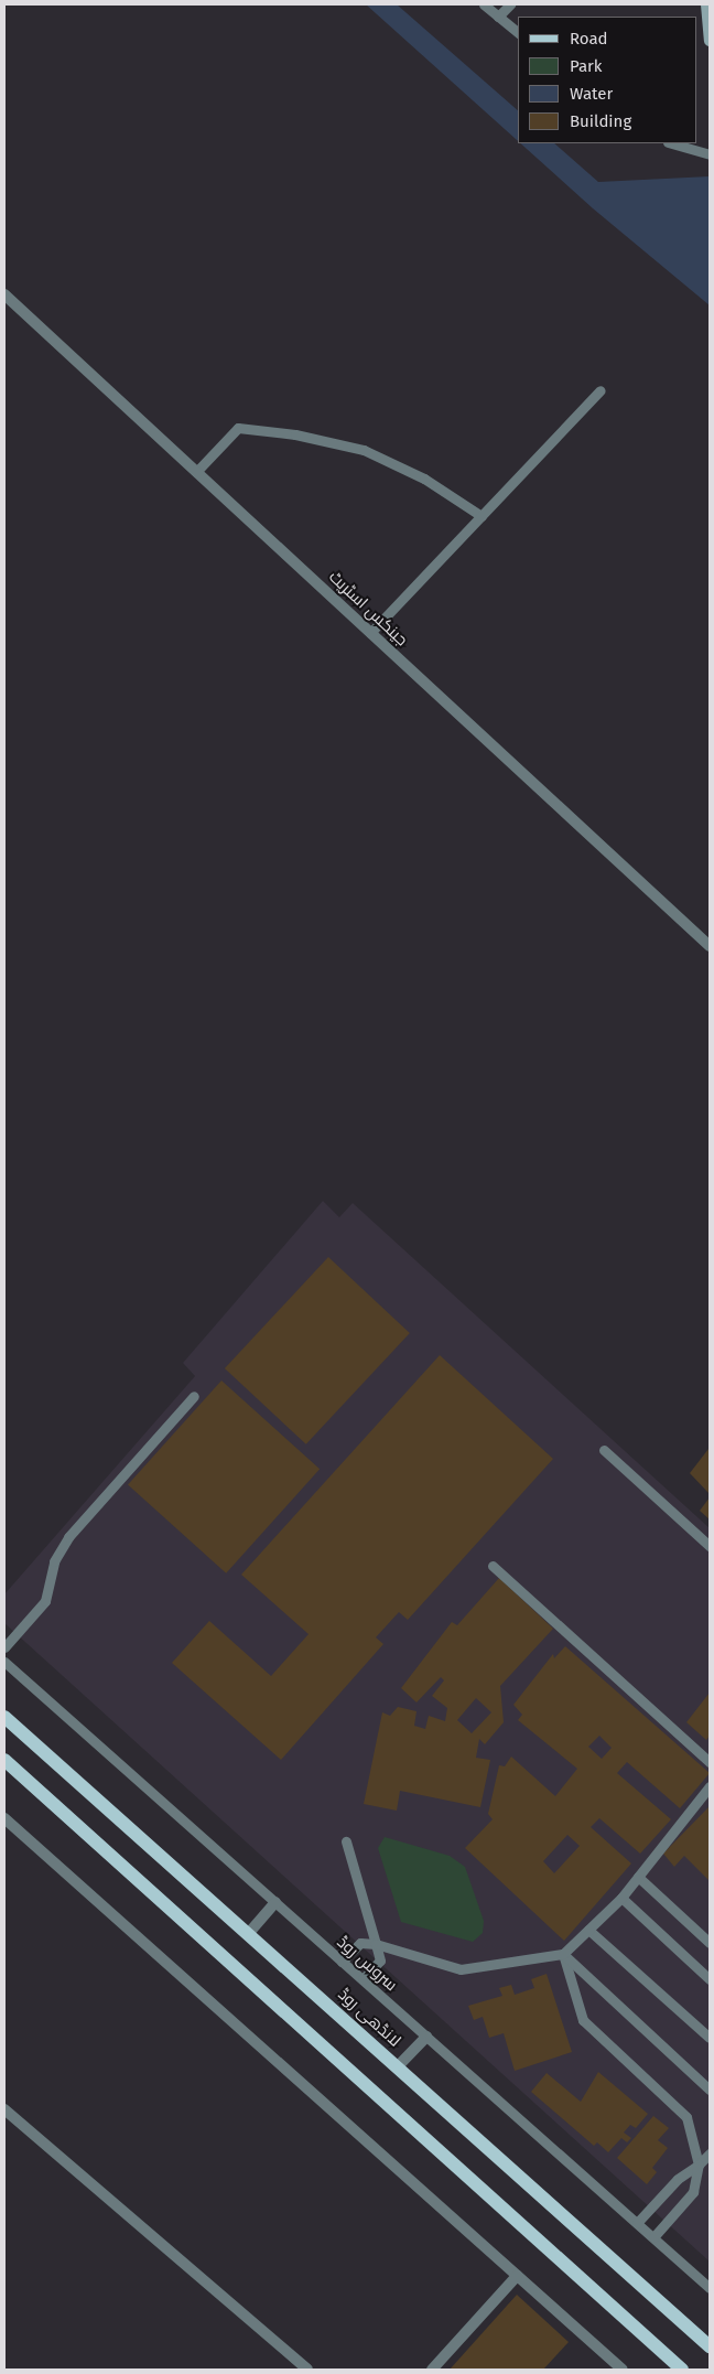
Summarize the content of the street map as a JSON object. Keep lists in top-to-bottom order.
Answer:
{
  "streets": {
    "main road": ["لانڈھی روڈ"],
    "street": ["جینکس اسٹریٹ"],
    "lane": ["سروس روڈ"]
  },
  "legend": [
    "Road",
    "Park",
    "Water",
    "Building"
  ]
}
